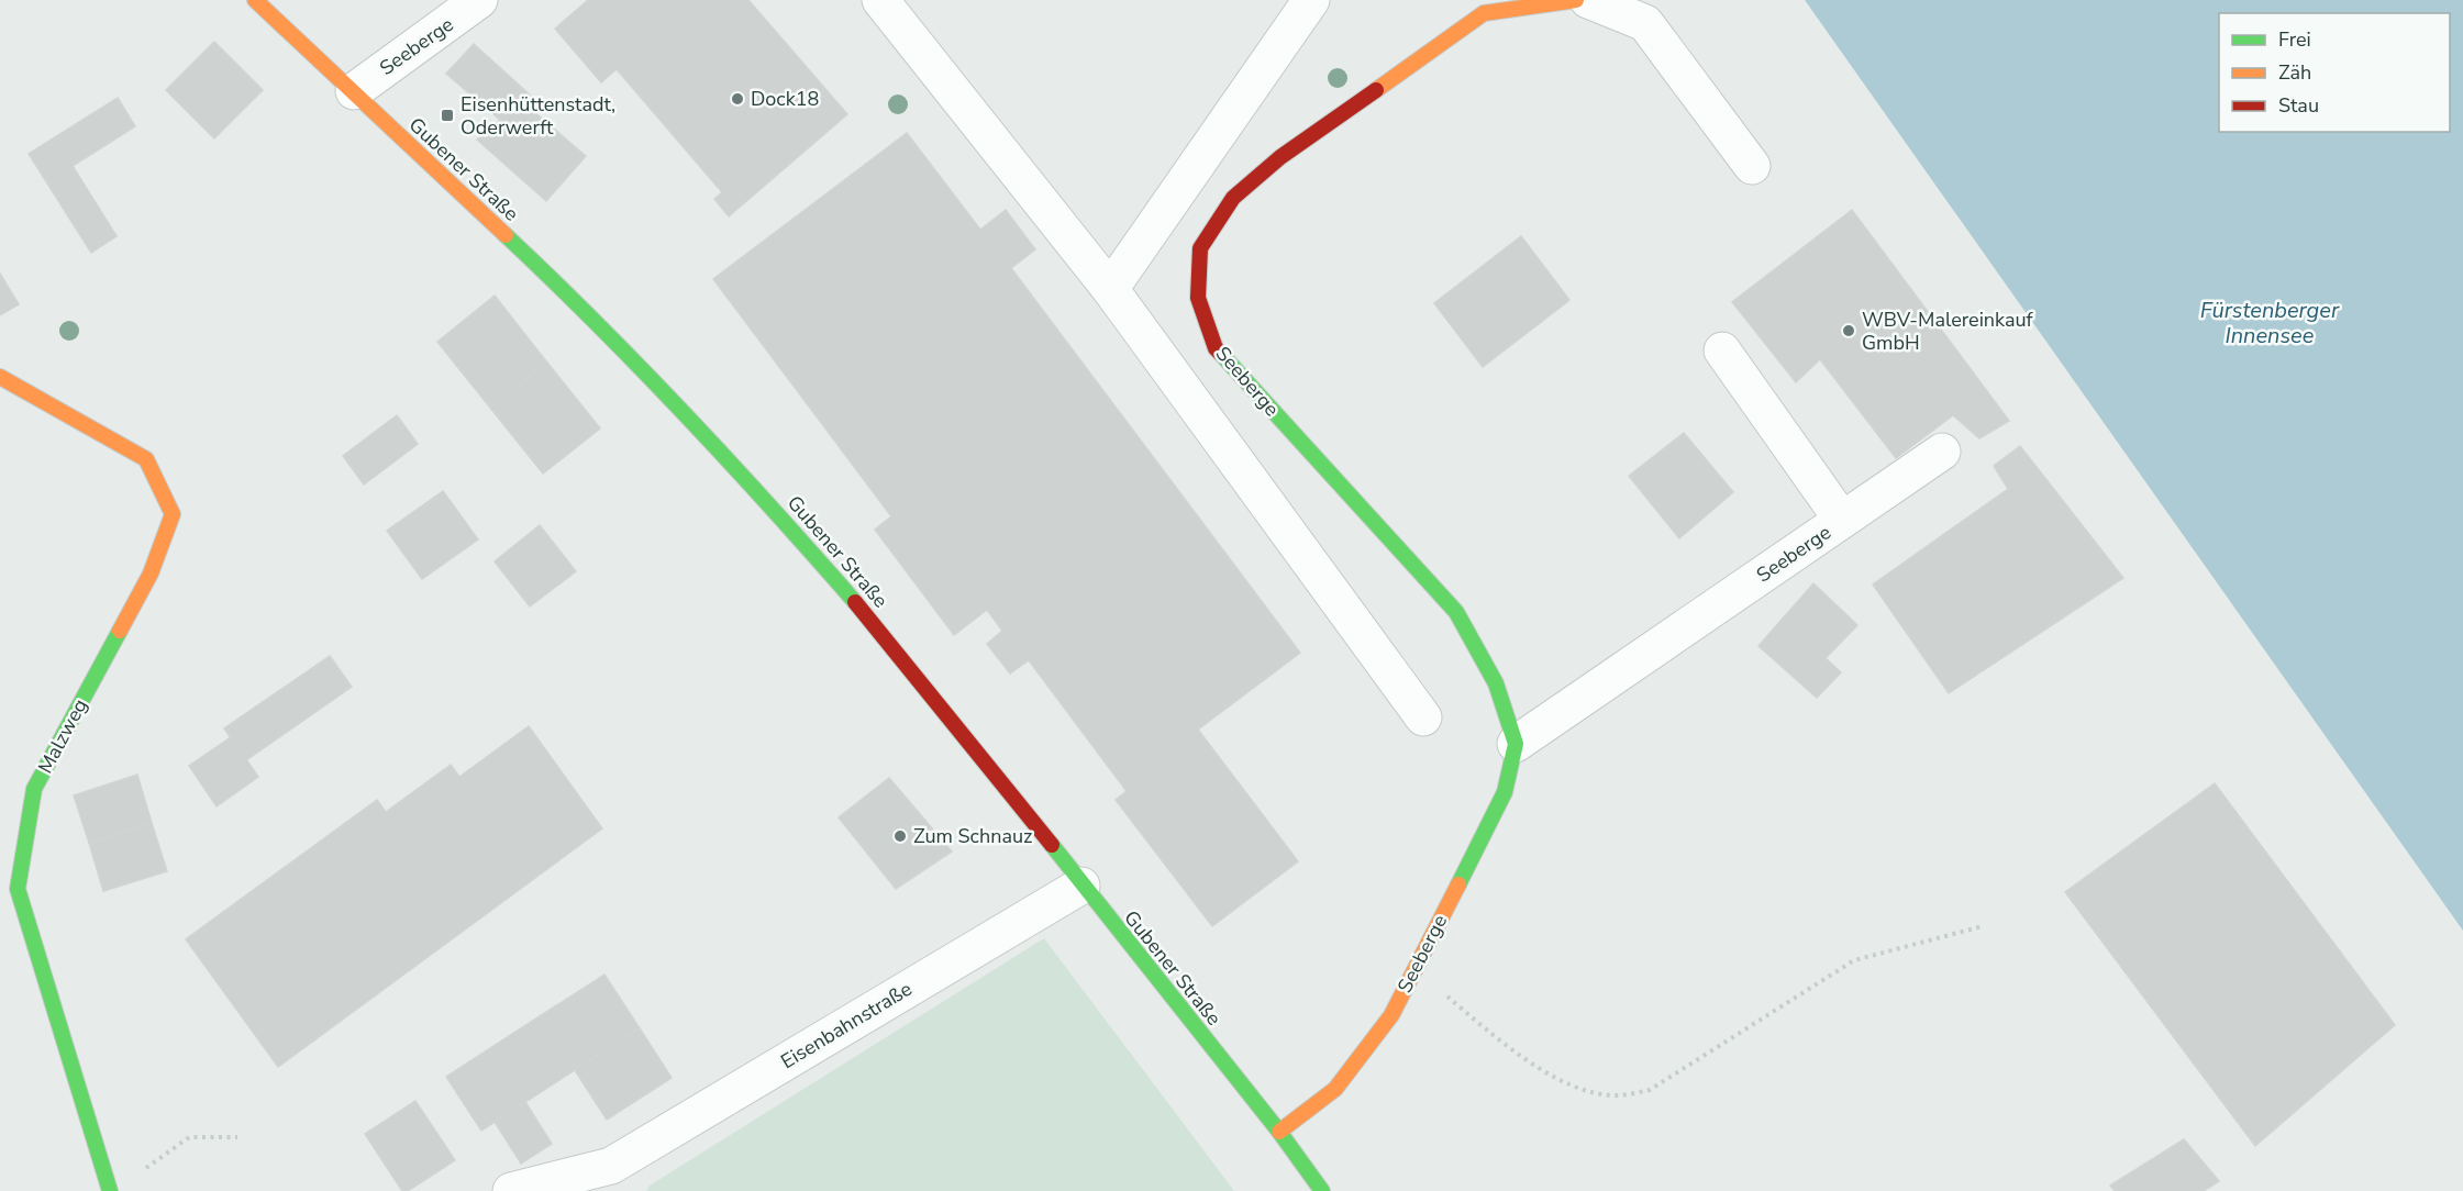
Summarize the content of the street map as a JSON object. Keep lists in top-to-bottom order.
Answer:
{
  "streets": {
    "street": [
      "Seeberge",
      "Gubener Straße",
      "Malzweg",
      "Eisenbahnstraße"
    ]
  },
  "crossings": [
    ["Seeberge", "Gubener Straße"],
    ["Gubener Straße", "Eisenbahnstraße"]
  ],
  "water": ["Fürstenberger Innensee"],
  "places": {
    "other": ["Dock18", "WBV-Malereinkauf GmbH", "Zum Schnauz"],
    "transit": ["Eisenhüttenstadt, Oderwerft"]
  },
  "legend": ["Frei", "Zäh", "Stau"]
}
